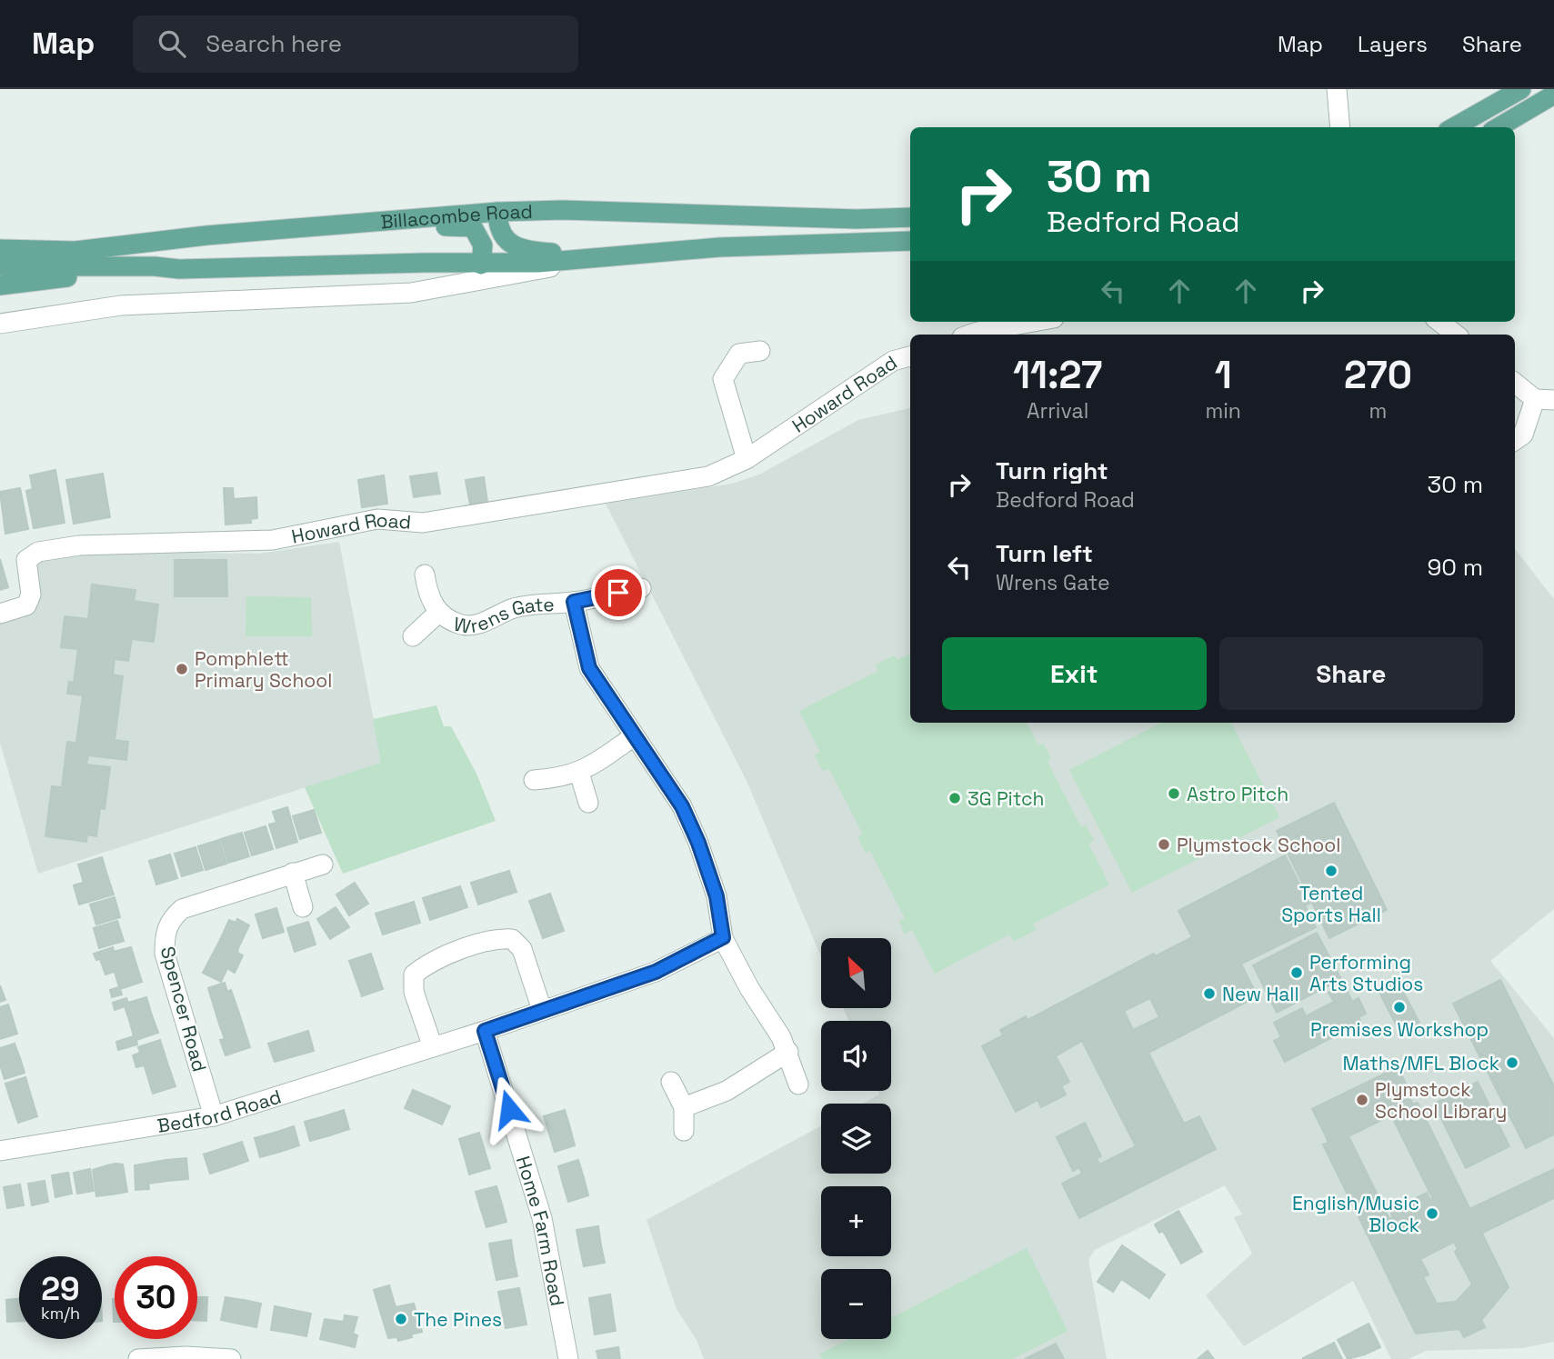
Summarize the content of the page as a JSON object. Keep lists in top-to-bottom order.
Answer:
{
  "streets": {
    "main road": ["Billacombe Road"],
    "street": [
      "Howard Road",
      "Wrens Gate",
      "Spencer Road",
      "Bedford Road",
      "Home Farm Road"
    ]
  },
  "crossings": [
    ["Wrens Gate", "Bedford Road"],
    ["Spencer Road", "Bedford Road"],
    ["Bedford Road", "Home Farm Road"]
  ],
  "places": [
    "Pomphlett Primary School",
    "Astro Pitch",
    "3G Pitch",
    "Plymstock School",
    "Tented Sports Hall",
    "Performing Arts Studios",
    "New Hall",
    "Premises Workshop",
    "Maths/MFL Block",
    "Plymstock School Library",
    "English/Music Block",
    "The Pines"
  ],
  "north": "top left",
  "page": {
    "header": "Map",
    "search": "Search here",
    "nav": ["Map", "Layers", "Share"],
    "turn": ["30 m", "Bedford Road"],
    "eta": [
      "11:27",
      "Arrival",
      "1",
      "min",
      "270",
      "m"
    ],
    "list": [
      {
        "name": "Turn right",
        "note": "Bedford Road",
        "value": "30 m"
      },
      {
        "name": "Turn left",
        "note": "Wrens Gate",
        "value": "90 m"
      }
    ],
    "buttons": ["Exit", "Share"],
    "map_buttons": ["+", "−"],
    "speed": "29 km/h",
    "limit": "30"
  }
}
